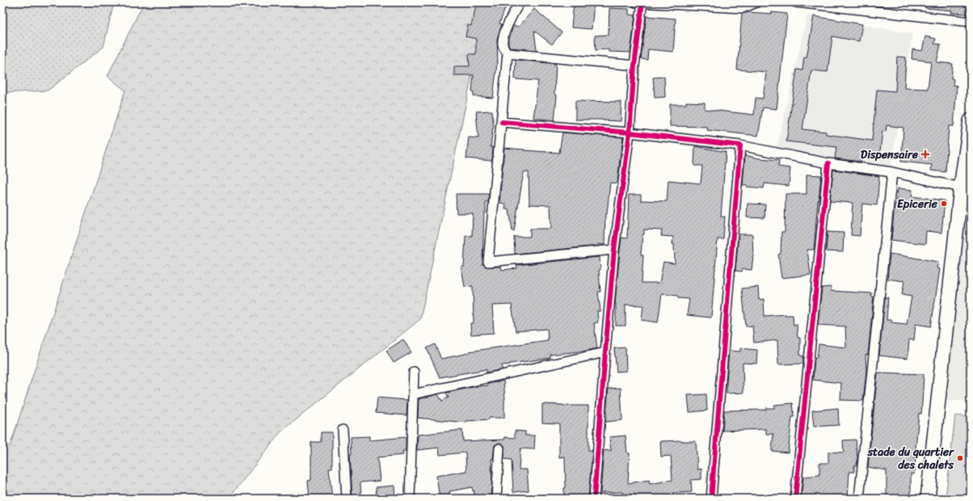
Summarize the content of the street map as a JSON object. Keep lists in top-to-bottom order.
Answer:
{
  "places": {
    "health": ["Dispensaire"],
    "other": ["Epicerie", "stade du quartier des chalets"]
  }
}
